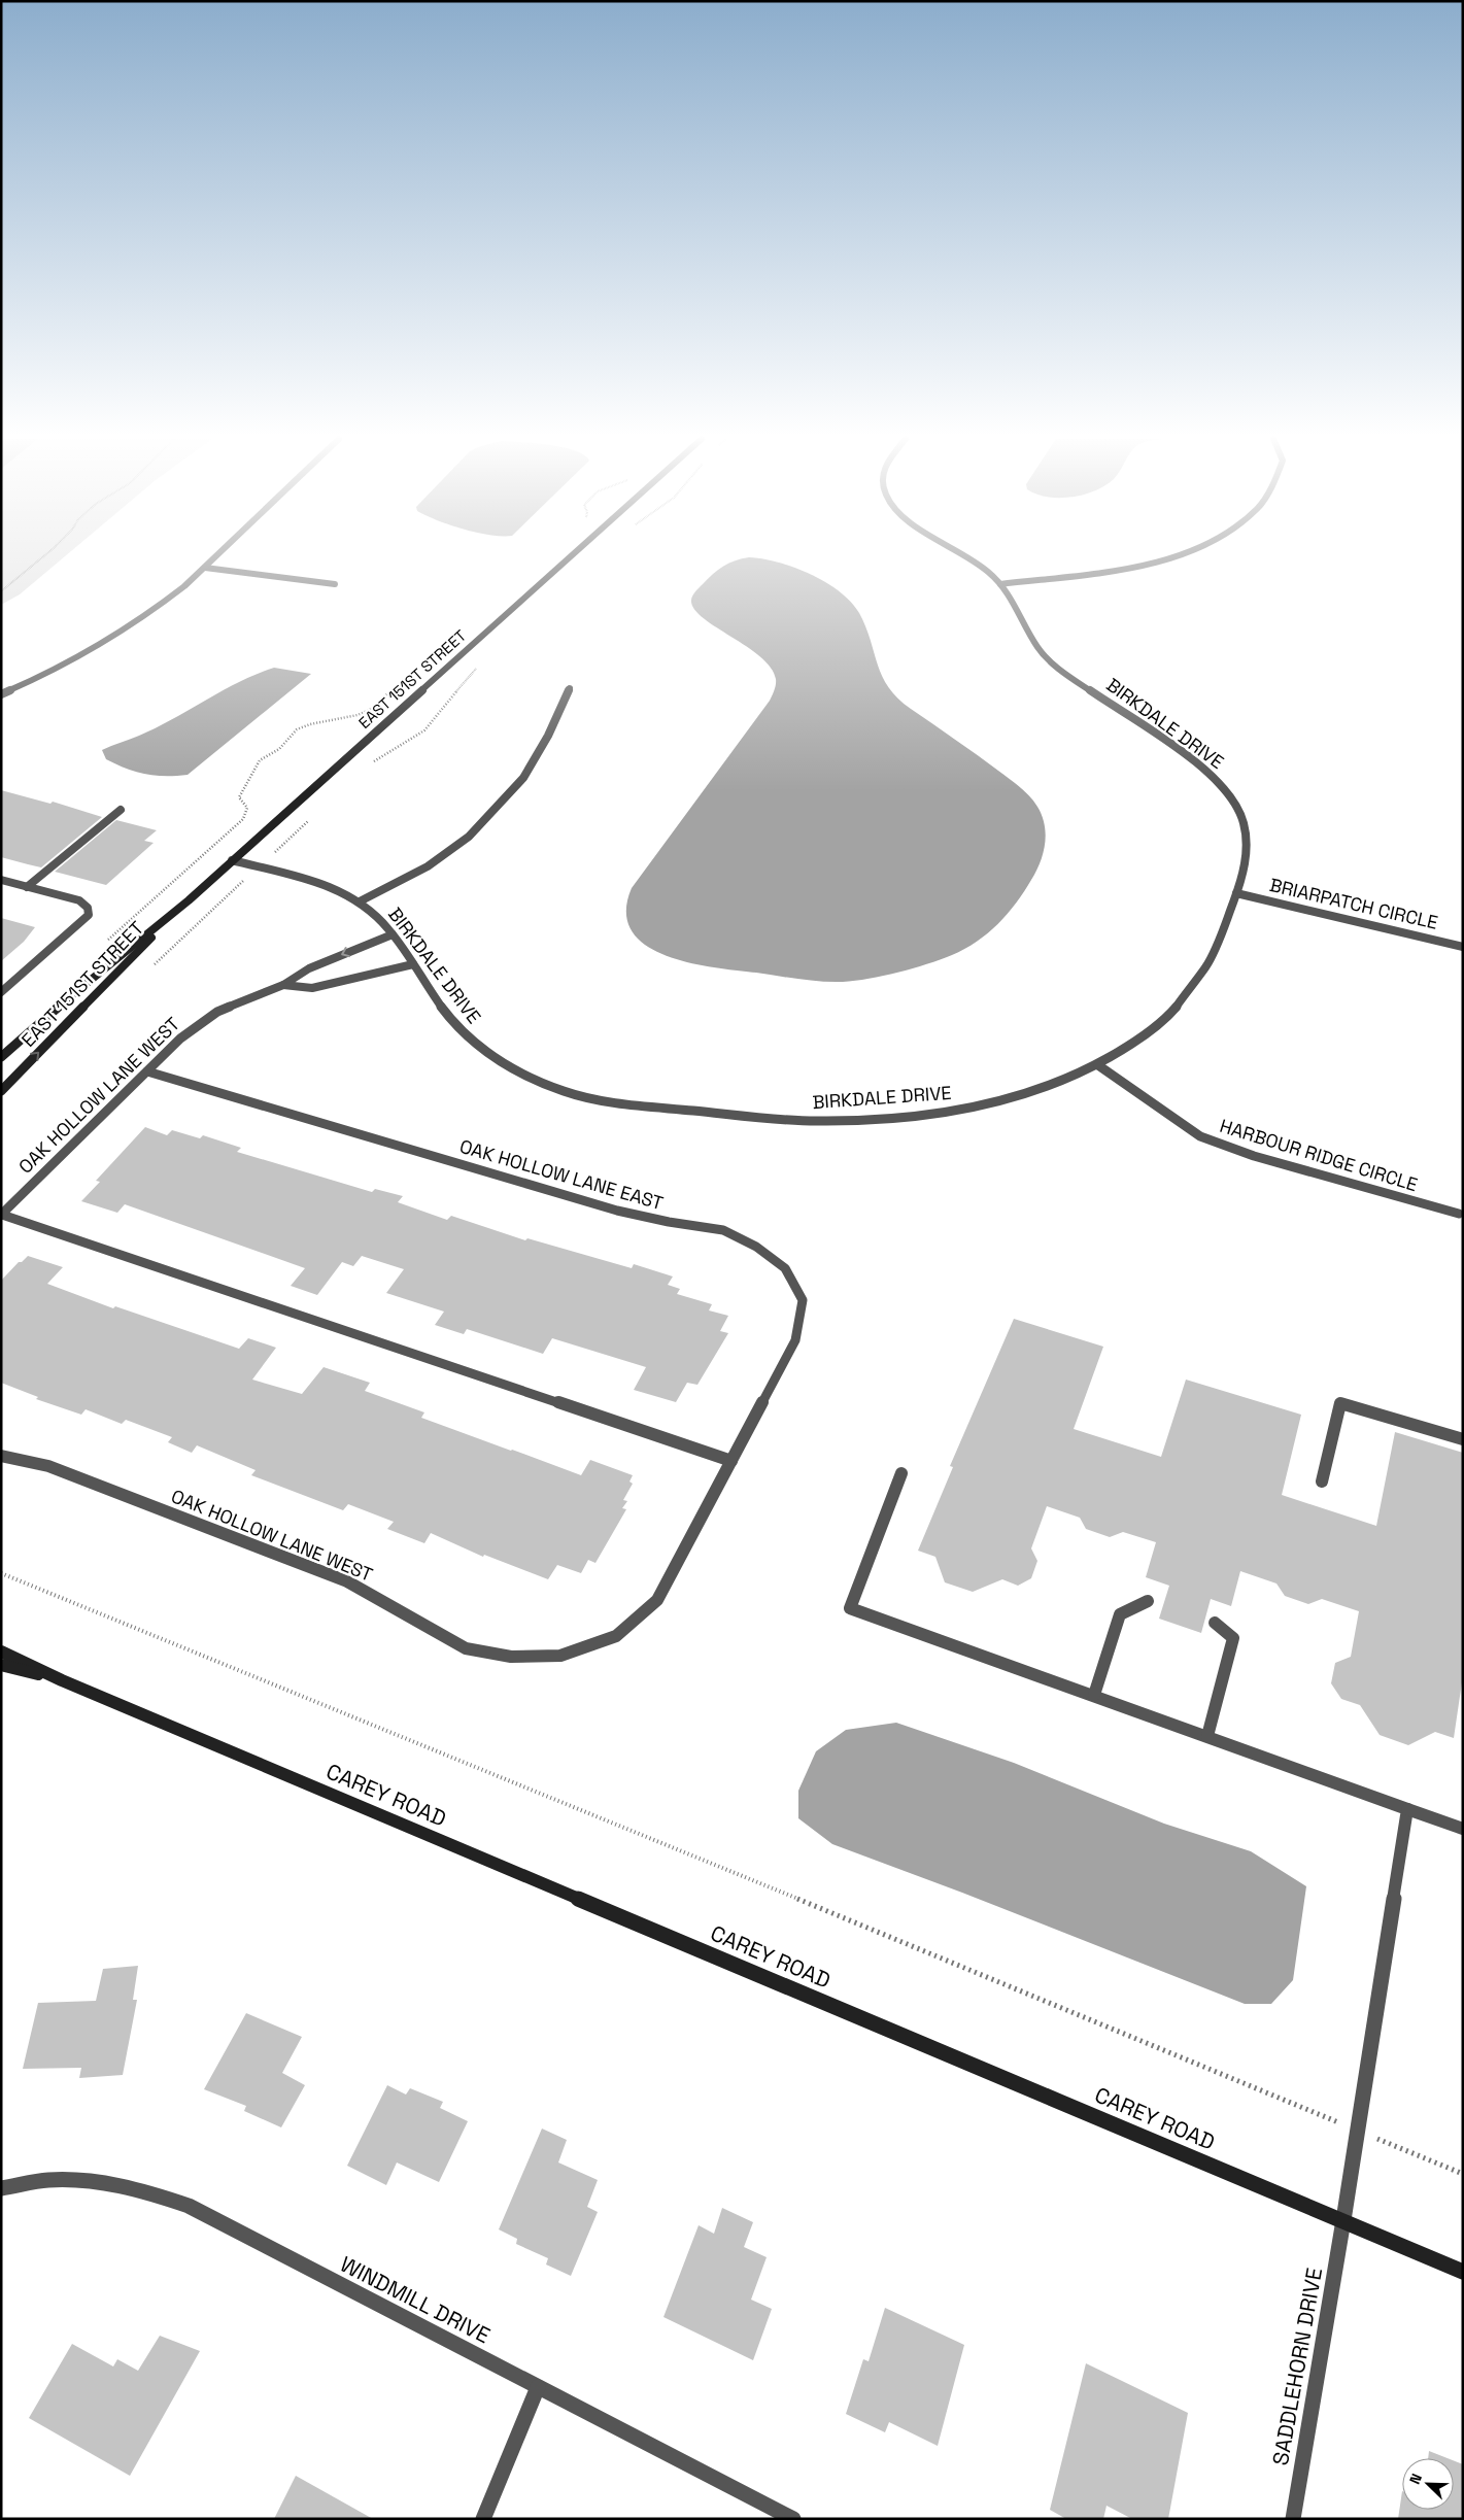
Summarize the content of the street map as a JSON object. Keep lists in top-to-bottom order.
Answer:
{
  "streets": {
    "street": [
      "EAST 151ST STREET",
      "BIRKDALE DRIVE",
      "BRIARPATCH CIRCLE",
      "OAK HOLLOW LANE WEST",
      "HARBOUR RIDGE CIRCLE",
      "OAK HOLLOW LANE EAST",
      "CAREY ROAD",
      "WINDMILL DRIVE",
      "SADDLEHORN DRIVE"
    ]
  },
  "crossings": [
    ["EAST 151ST STREET", "BIRKDALE DRIVE"],
    ["BIRKDALE DRIVE", "BRIARPATCH CIRCLE"],
    ["BIRKDALE DRIVE", "OAK HOLLOW LANE WEST"],
    ["BIRKDALE DRIVE", "HARBOUR RIDGE CIRCLE"],
    ["OAK HOLLOW LANE WEST", "OAK HOLLOW LANE EAST"],
    ["CAREY ROAD", "SADDLEHORN DRIVE"]
  ],
  "north": "top left"
}
